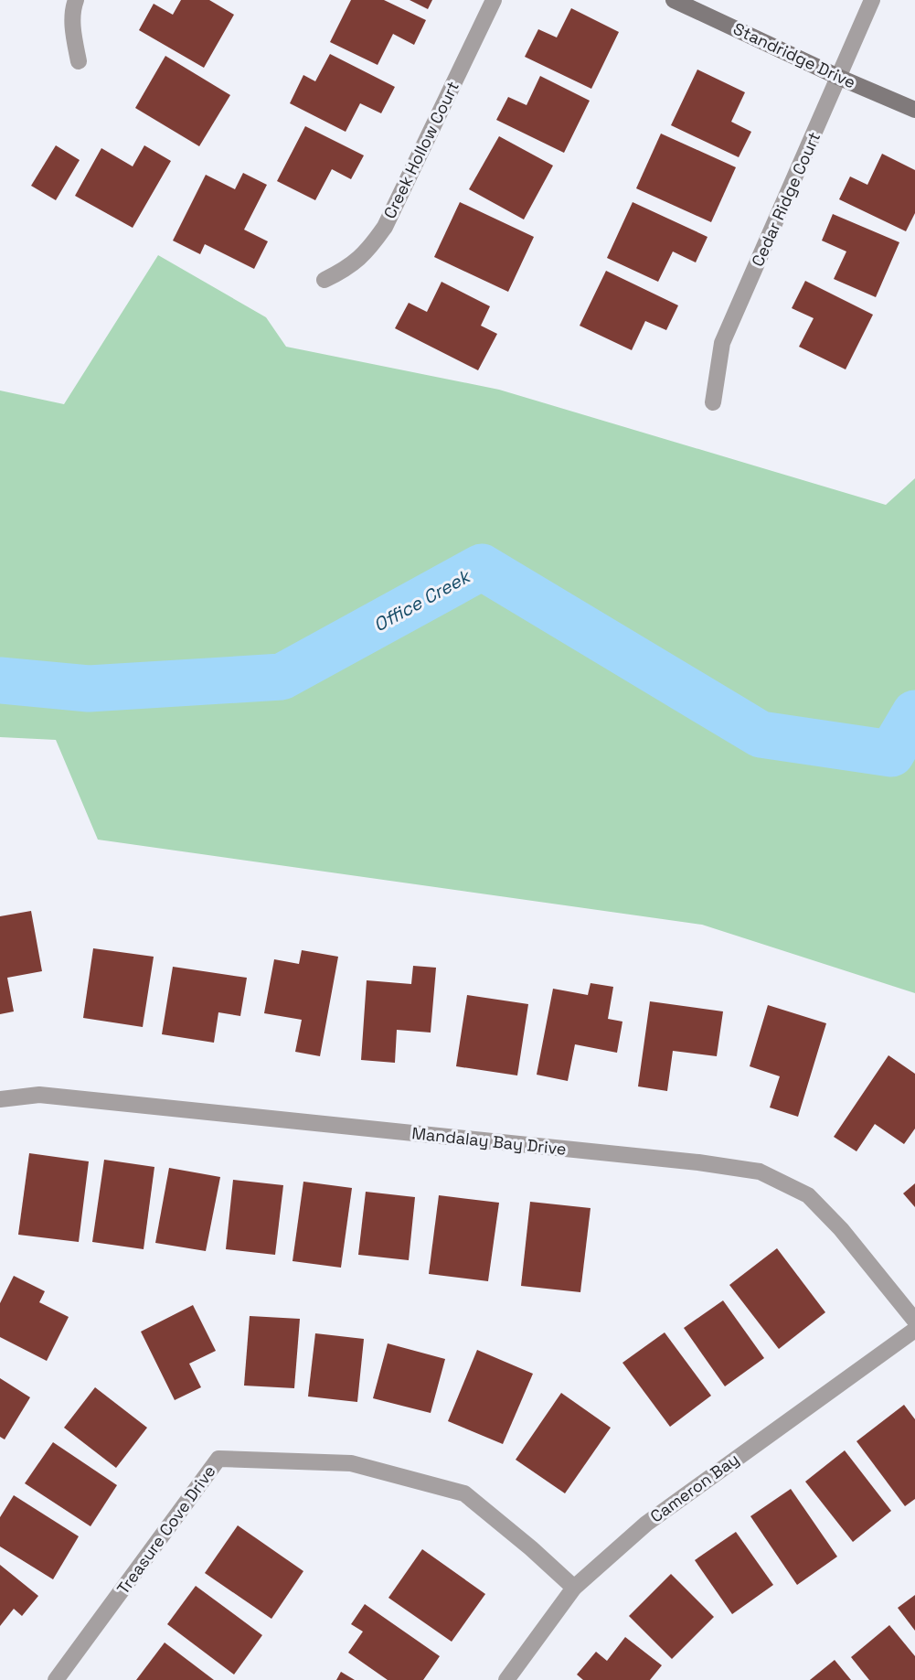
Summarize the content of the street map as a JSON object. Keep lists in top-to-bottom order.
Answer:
{
  "streets": {
    "street": [
      "Standridge Drive",
      "Creek Hollow Court",
      "Cedar Ridge Court",
      "Mandalay Bay Drive",
      "Cameron Bay",
      "Treasure Cove Drive"
    ]
  },
  "crossings": [
    ["Standridge Drive", "Cedar Ridge Court"],
    ["Cameron Bay", "Treasure Cove Drive"]
  ],
  "water": ["Office Creek"]
}
